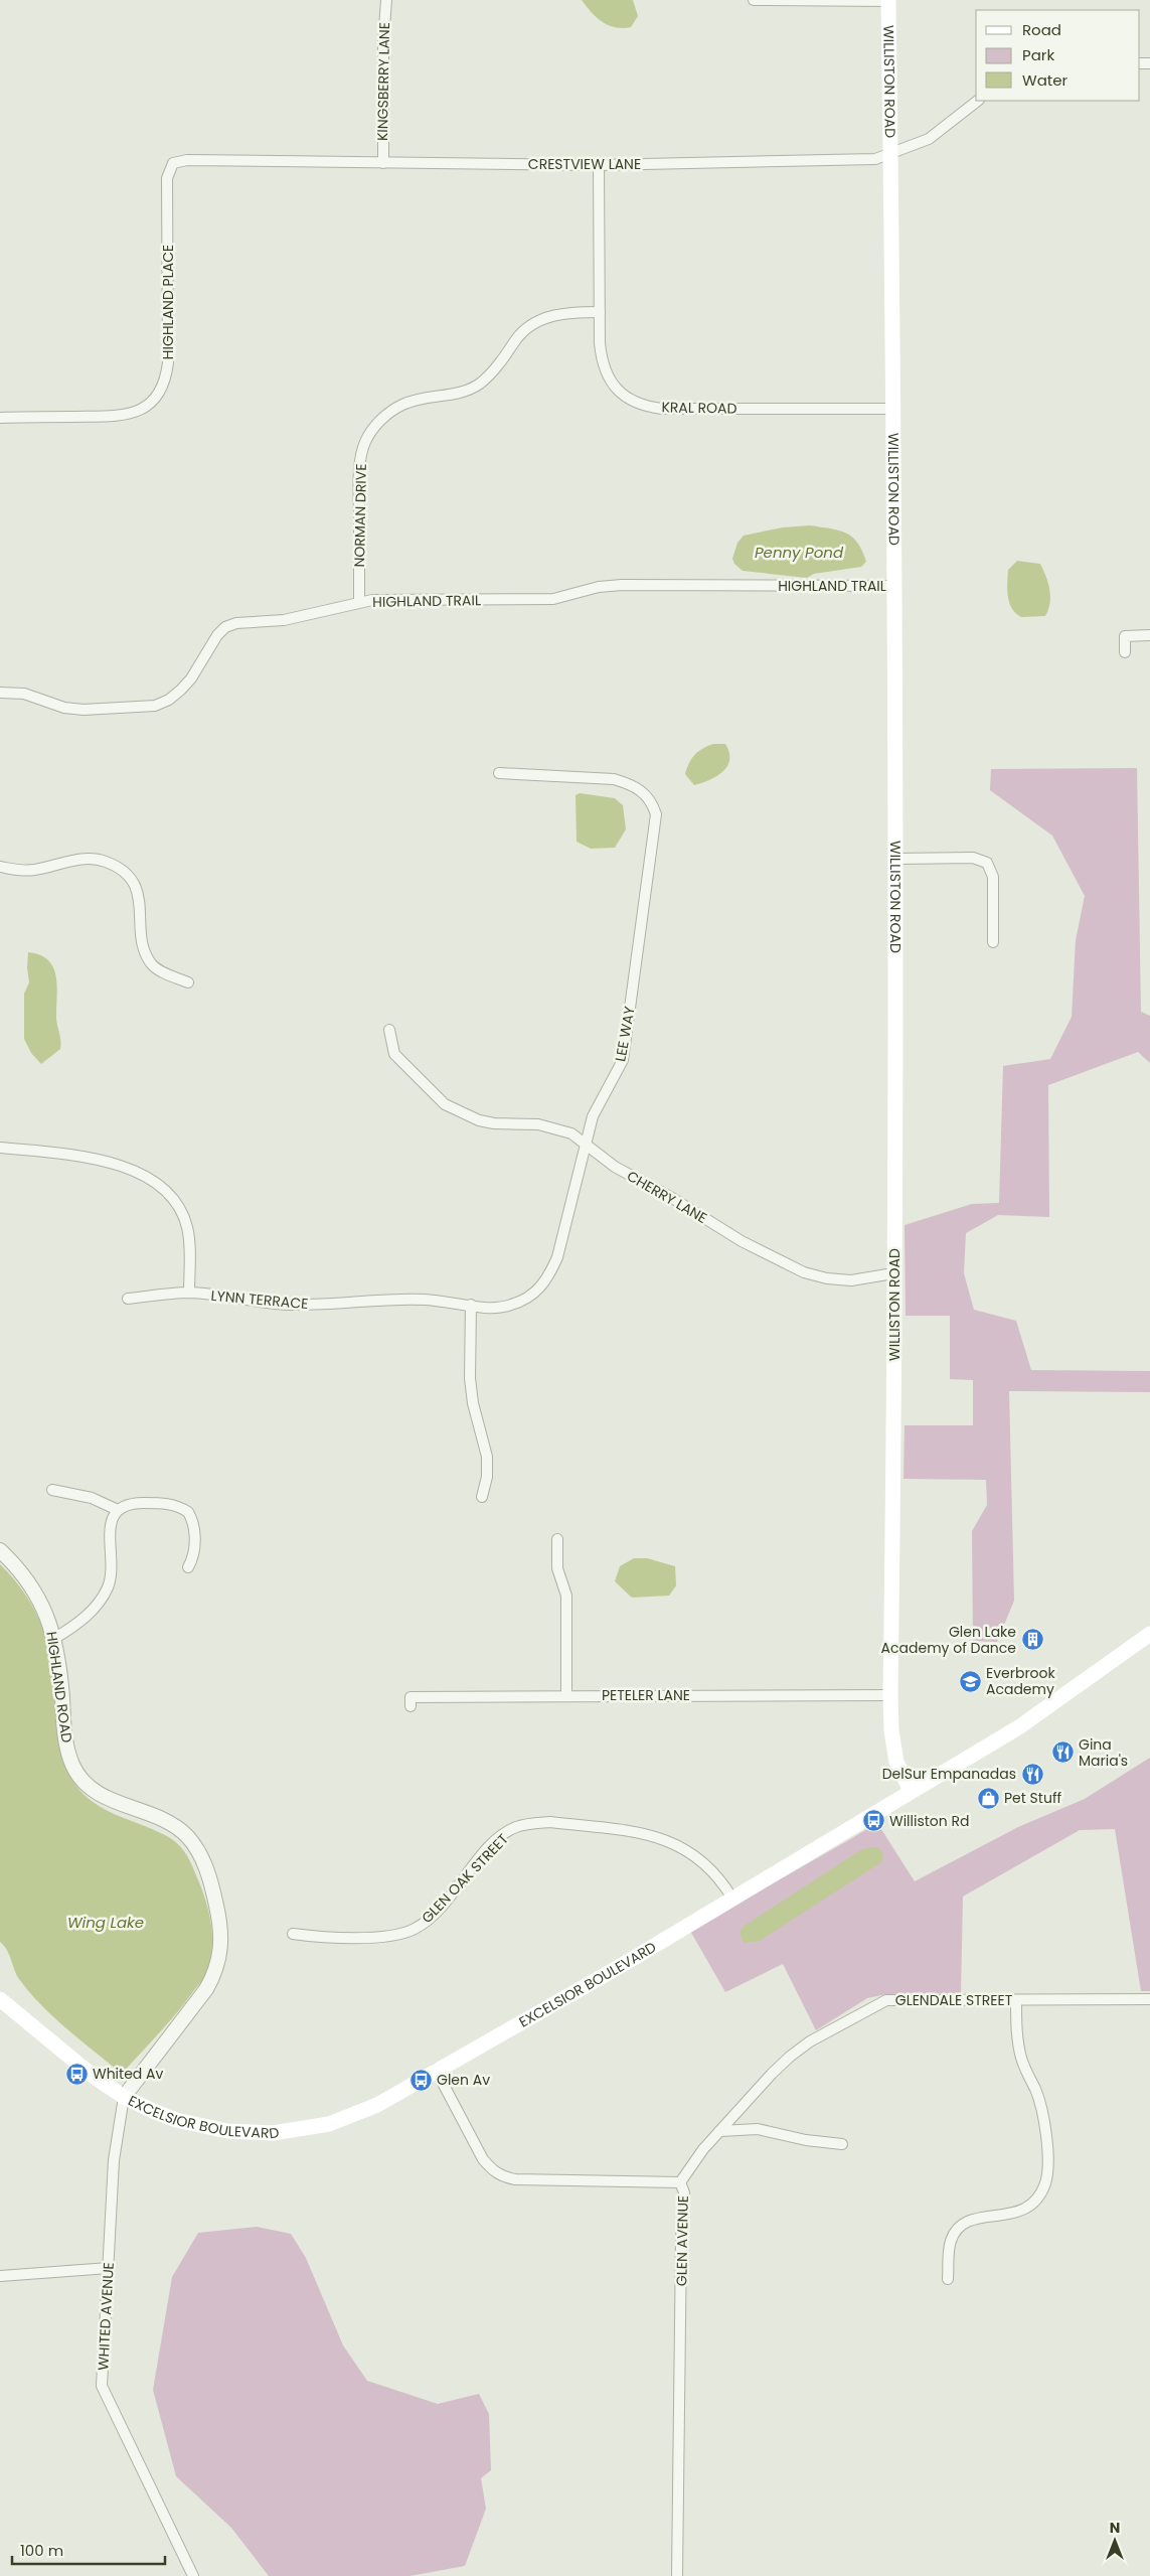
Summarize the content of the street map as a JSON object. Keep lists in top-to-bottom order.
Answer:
{
  "streets": {
    "main road": ["WILLISTON ROAD", "EXCELSIOR BOULEVARD"],
    "street": [
      "KINGSBERRY LANE",
      "CRESTVIEW LANE",
      "HIGHLAND PLACE",
      "KRAL ROAD",
      "NORMAN DRIVE",
      "HIGHLAND TRAIL",
      "LEE WAY",
      "CHERRY LANE",
      "LYNN TERRACE",
      "HIGHLAND ROAD",
      "PETELER LANE",
      "GLEN OAK STREET",
      "GLENDALE STREET",
      "GLEN AVENUE",
      "WHITED AVENUE"
    ]
  },
  "crossings": [
    ["KINGSBERRY LANE", "CRESTVIEW LANE"],
    ["WILLISTON ROAD", "CRESTVIEW LANE"],
    ["WILLISTON ROAD", "KRAL ROAD"],
    ["WILLISTON ROAD", "HIGHLAND TRAIL"],
    ["WILLISTON ROAD", "CHERRY LANE"],
    ["WILLISTON ROAD", "PETELER LANE"],
    ["WILLISTON ROAD", "EXCELSIOR BOULEVARD"],
    ["CRESTVIEW LANE", "HIGHLAND PLACE"],
    ["CRESTVIEW LANE", "KRAL ROAD"],
    ["KRAL ROAD", "NORMAN DRIVE"],
    ["NORMAN DRIVE", "HIGHLAND TRAIL"],
    ["LEE WAY", "CHERRY LANE"],
    ["LEE WAY", "LYNN TERRACE"],
    ["HIGHLAND ROAD", "EXCELSIOR BOULEVARD"],
    ["HIGHLAND ROAD", "WHITED AVENUE"],
    ["GLEN OAK STREET", "EXCELSIOR BOULEVARD"],
    ["EXCELSIOR BOULEVARD", "GLEN AVENUE"],
    ["EXCELSIOR BOULEVARD", "WHITED AVENUE"],
    ["GLENDALE STREET", "GLEN AVENUE"]
  ],
  "water": ["Penny Pond", "Wing Lake"],
  "places": {
    "building": ["Glen Lake Academy of Dance"],
    "school or university": ["Everbrook Academy"],
    "restaurant": ["Gina Maria's", "DelSur Empanadas"],
    "shop": ["Pet Stuff"],
    "bus stop": ["Williston Rd", "Whited Av", "Glen Av"]
  },
  "legend": ["Road", "Park", "Water"],
  "scale_bar": "100 m",
  "north": "top"
}
